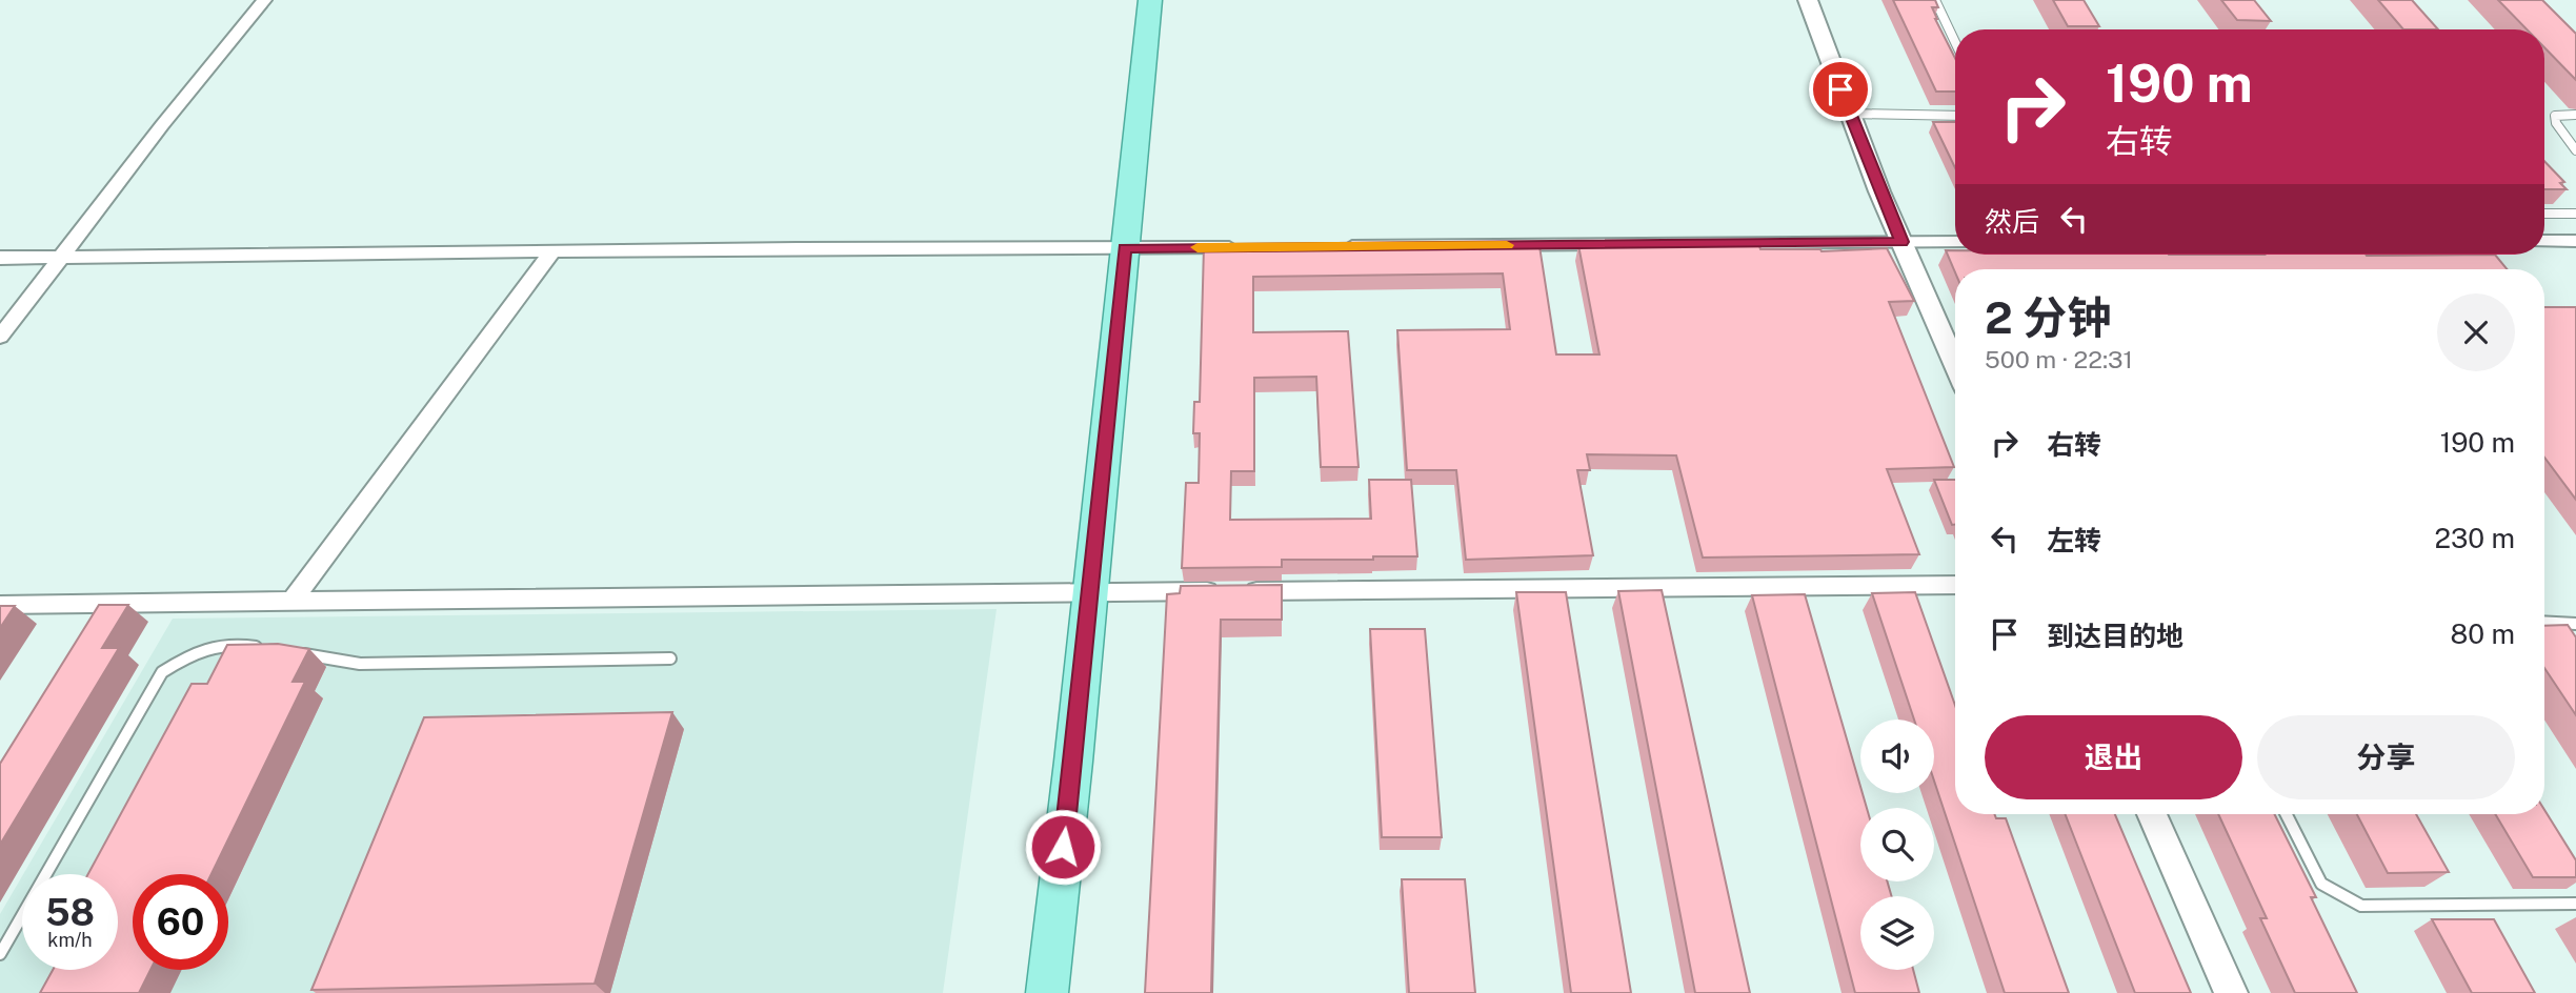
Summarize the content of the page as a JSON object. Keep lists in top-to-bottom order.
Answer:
{
  "page": {
    "turn": ["190 m", "右转"],
    "then": "然后",
    "heading": ["2 分钟", "500 m · 22:31"],
    "list": [
      {
        "name": "右转",
        "value": "190 m"
      },
      {
        "name": "左转",
        "value": "230 m"
      },
      {
        "name": "到达目的地",
        "value": "80 m"
      }
    ],
    "buttons": ["退出", "分享"],
    "speed": "58 km/h",
    "limit": "60"
  }
}
